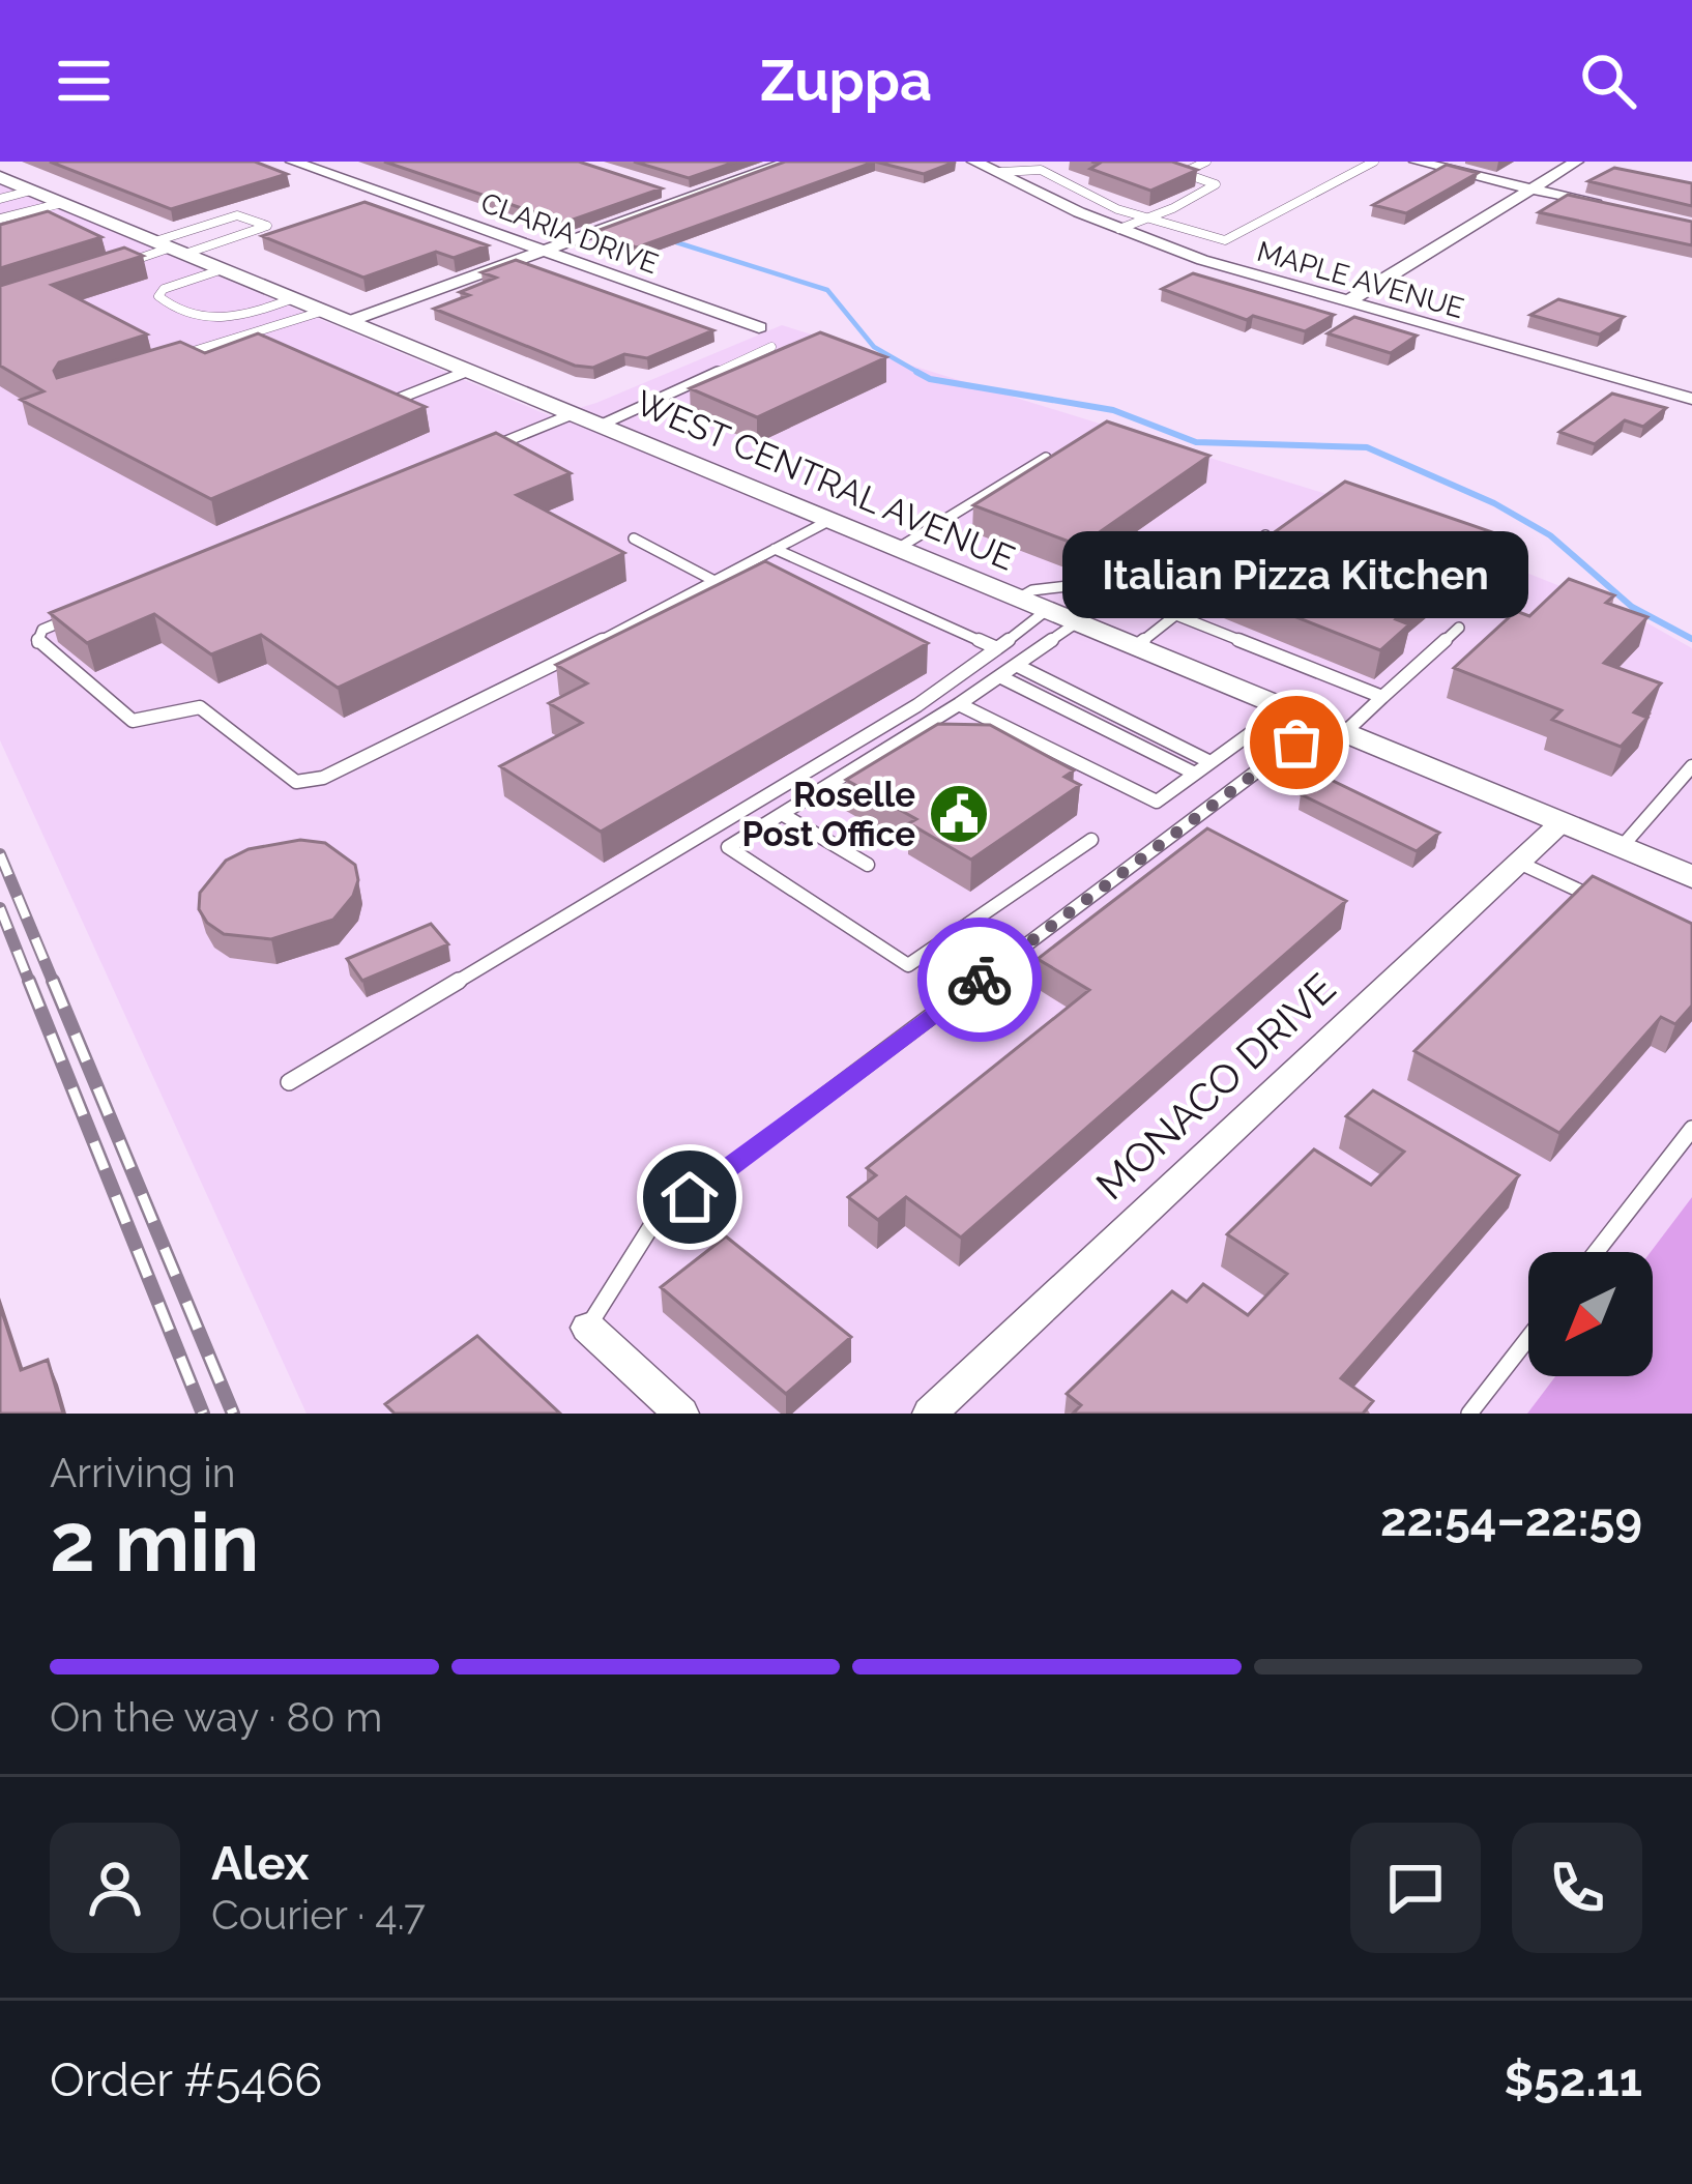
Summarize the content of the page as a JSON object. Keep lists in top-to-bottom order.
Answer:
{
  "streets": {
    "street": [
      "CLARIA DRIVE",
      "MAPLE AVENUE",
      "WEST CENTRAL AVENUE",
      "MONACO DRIVE"
    ]
  },
  "crossings": [
    ["WEST CENTRAL AVENUE", "MONACO DRIVE"]
  ],
  "places": {
    "other": ["Italian Pizza Kitchen"],
    "public building": ["Roselle Post Office"]
  },
  "north": "bottom left",
  "page": {
    "header": "Zuppa",
    "bubble": "Italian Pizza Kitchen",
    "heading": ["2 min", "Arriving in", "22:54–22:59"],
    "panel": [
      "Alex",
      "Courier · 4.7",
      "Order #5466",
      "$52.11"
    ],
    "bar": "On the way · 80 m"
  }
}
